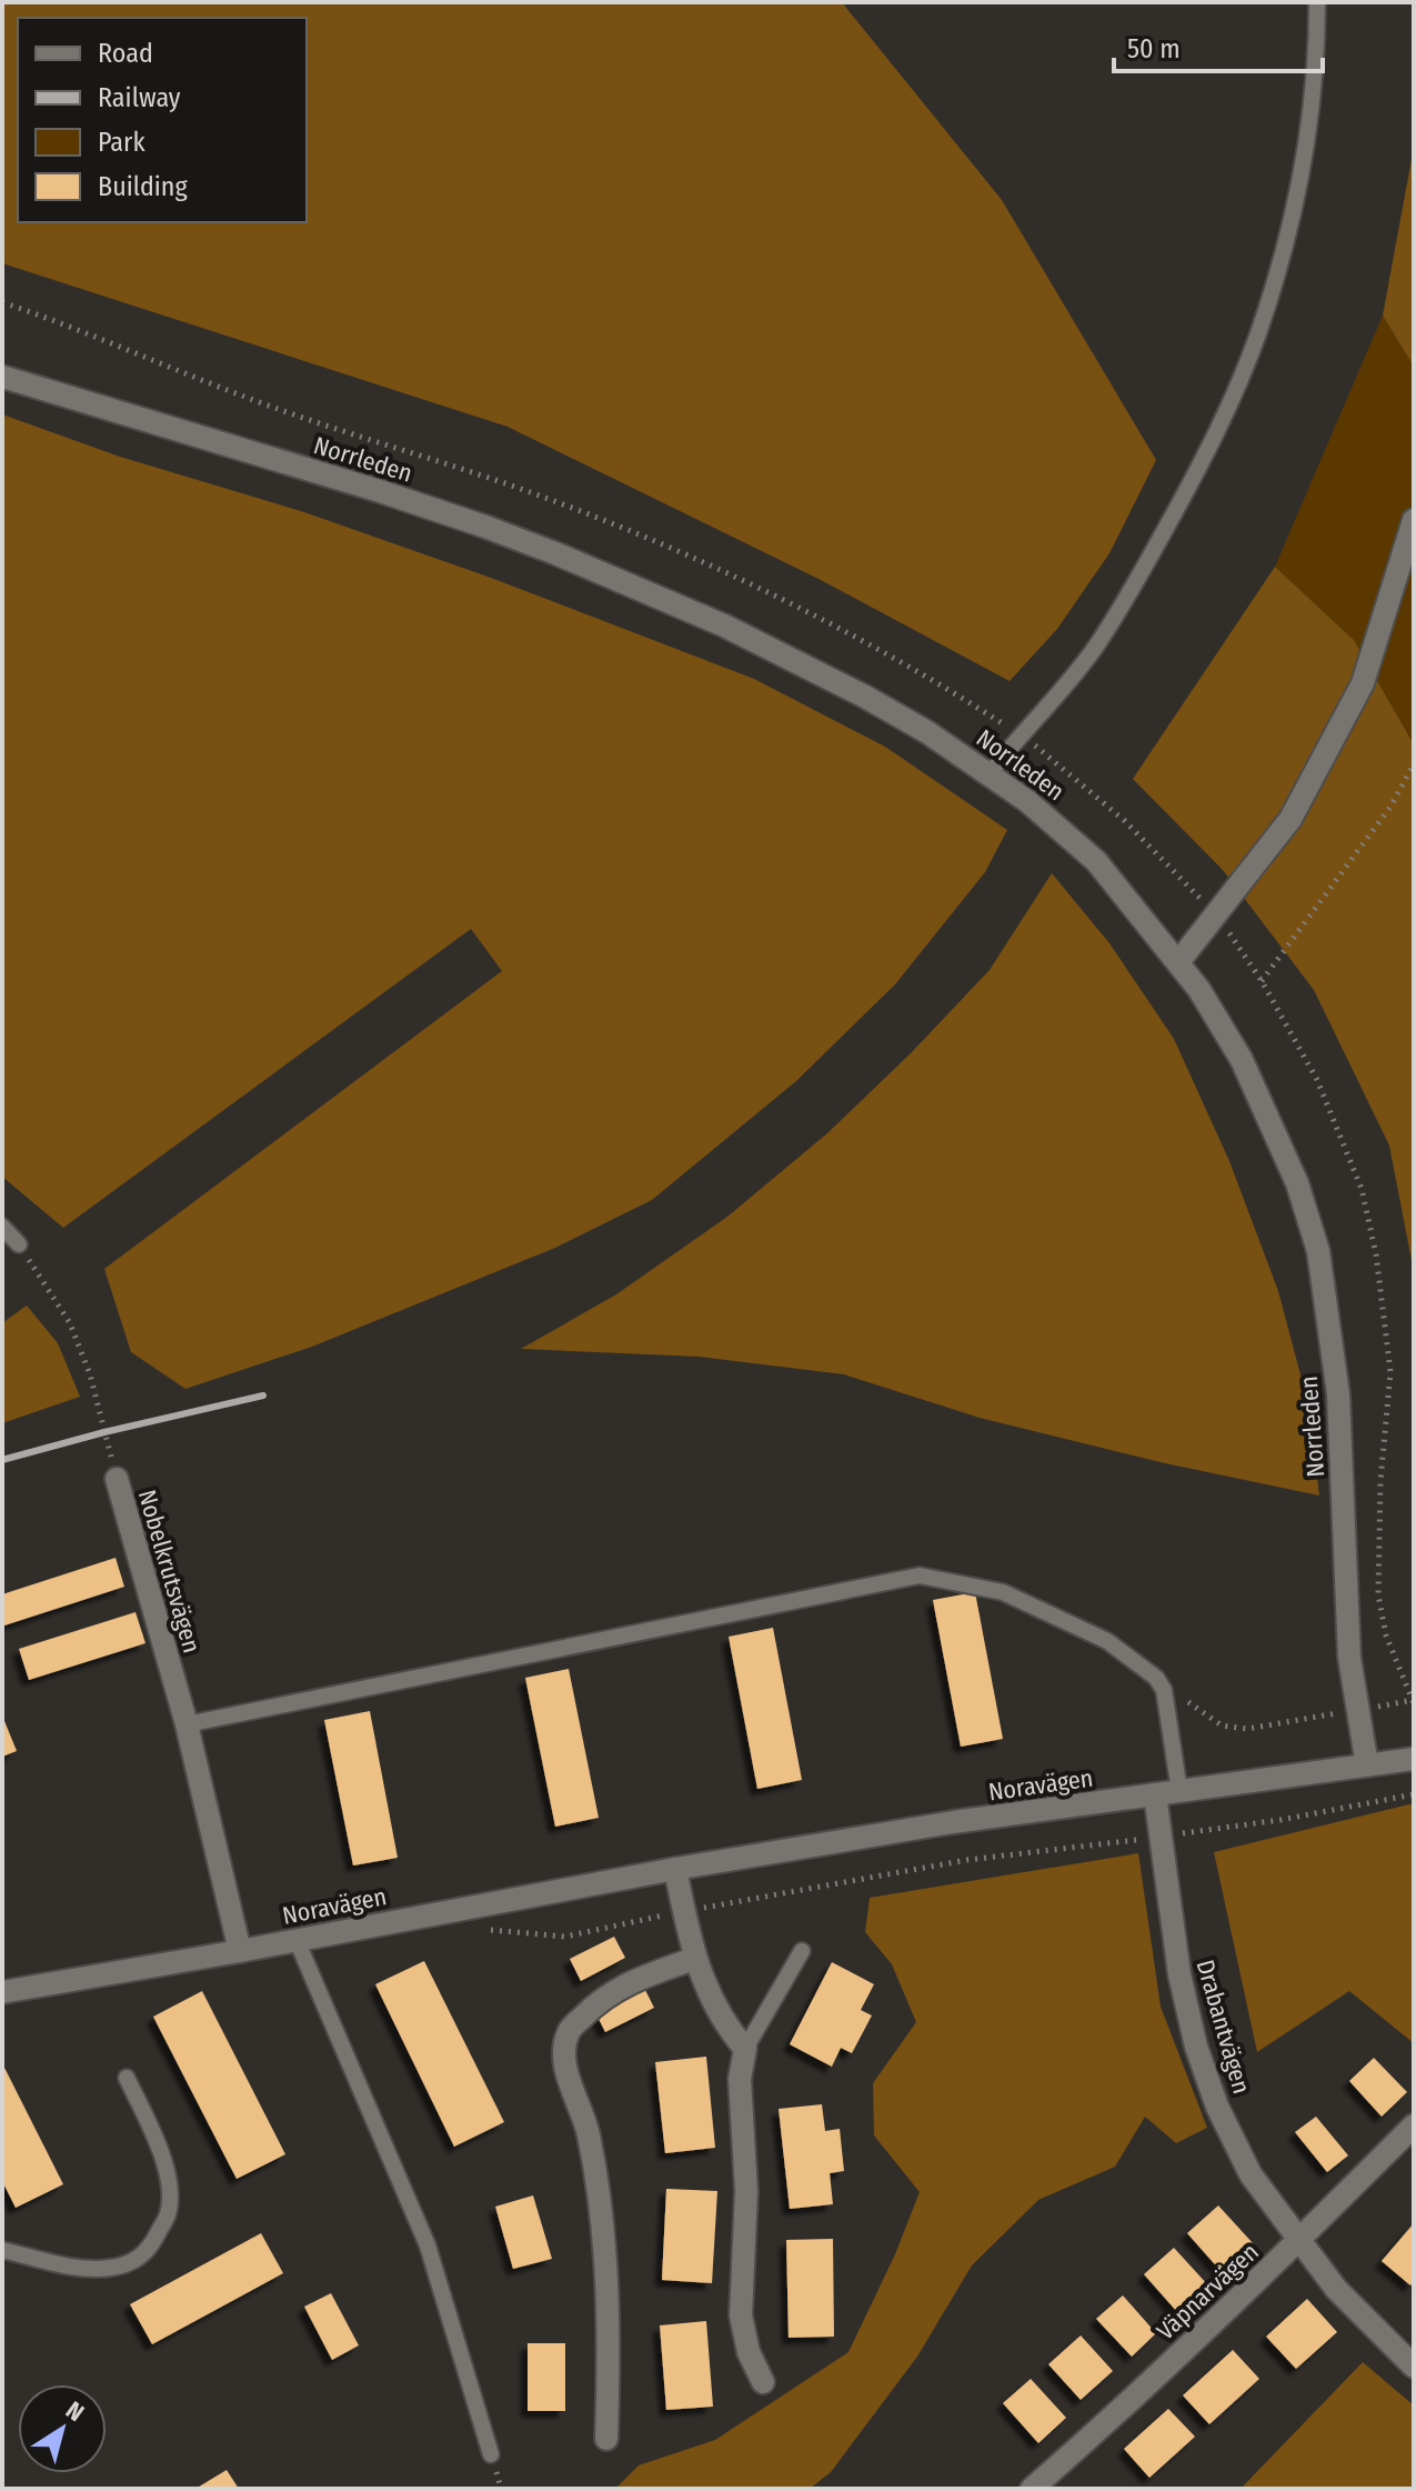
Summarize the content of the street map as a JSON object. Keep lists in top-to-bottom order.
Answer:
{
  "streets": {
    "street": [
      "Norrleden",
      "Nobelkrutsvägen",
      "Noravägen",
      "Drabantvägen",
      "Väpnarvägen"
    ]
  },
  "crossings": [
    ["Norrleden", "Noravägen"],
    ["Nobelkrutsvägen", "Noravägen"],
    ["Noravägen", "Drabantvägen"],
    ["Drabantvägen", "Väpnarvägen"]
  ],
  "legend": [
    "Road",
    "Railway",
    "Park",
    "Building"
  ],
  "scale_bar": "50 m",
  "north": "top right"
}
